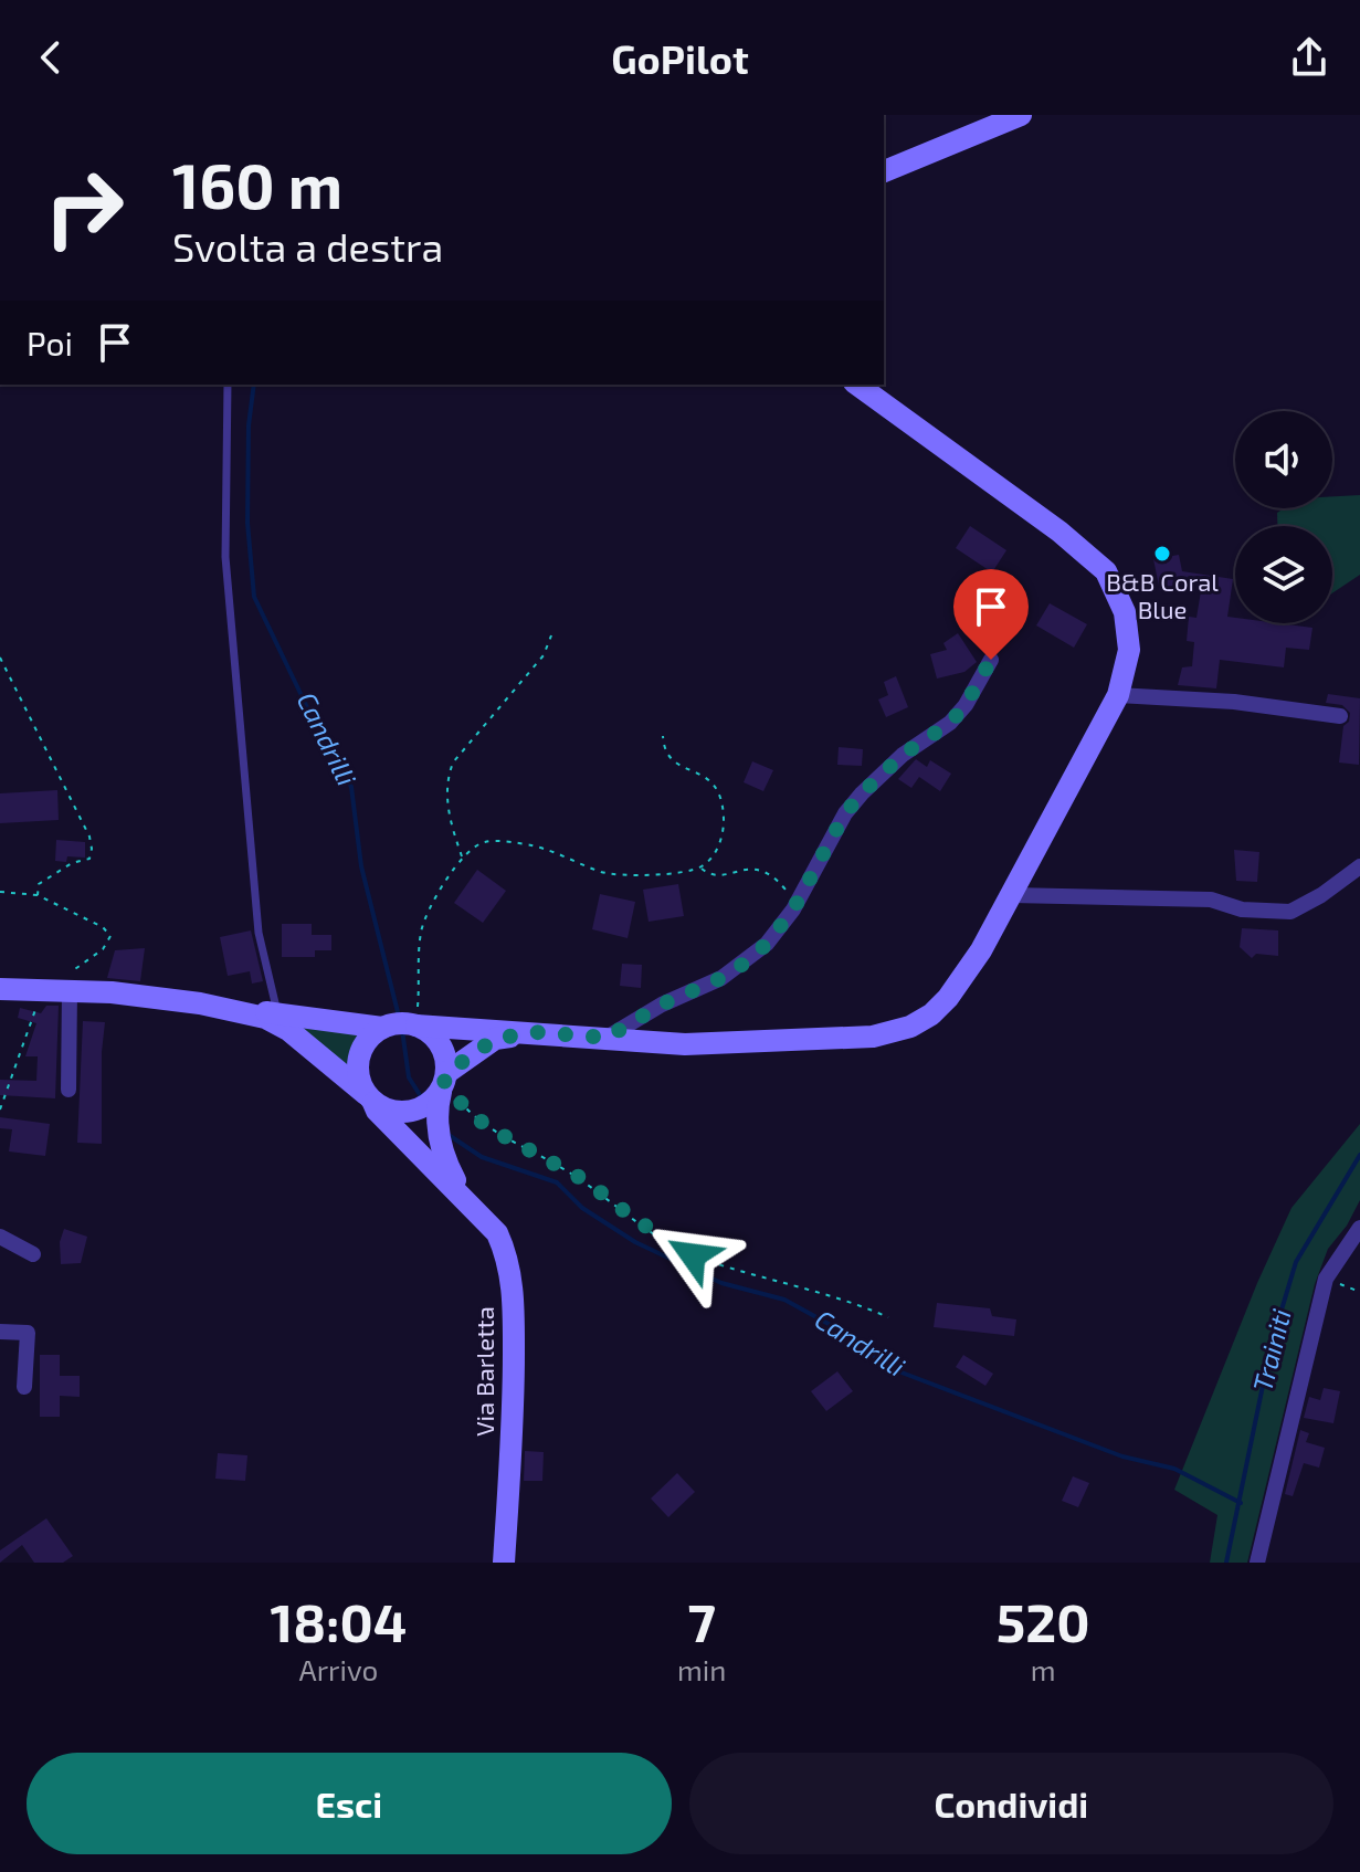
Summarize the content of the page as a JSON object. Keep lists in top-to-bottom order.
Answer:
{
  "streets": {
    "street": ["Via Barletta"]
  },
  "water": ["Candrilli", "Trainiti"],
  "places": ["B&B Coral Blue"],
  "page": {
    "header": "GoPilot",
    "turn": ["160 m", "Svolta a destra"],
    "then": "Poi",
    "eta": [
      "18:04",
      "Arrivo",
      "7",
      "min",
      "520",
      "m"
    ],
    "buttons": ["Esci", "Condividi"]
  }
}
